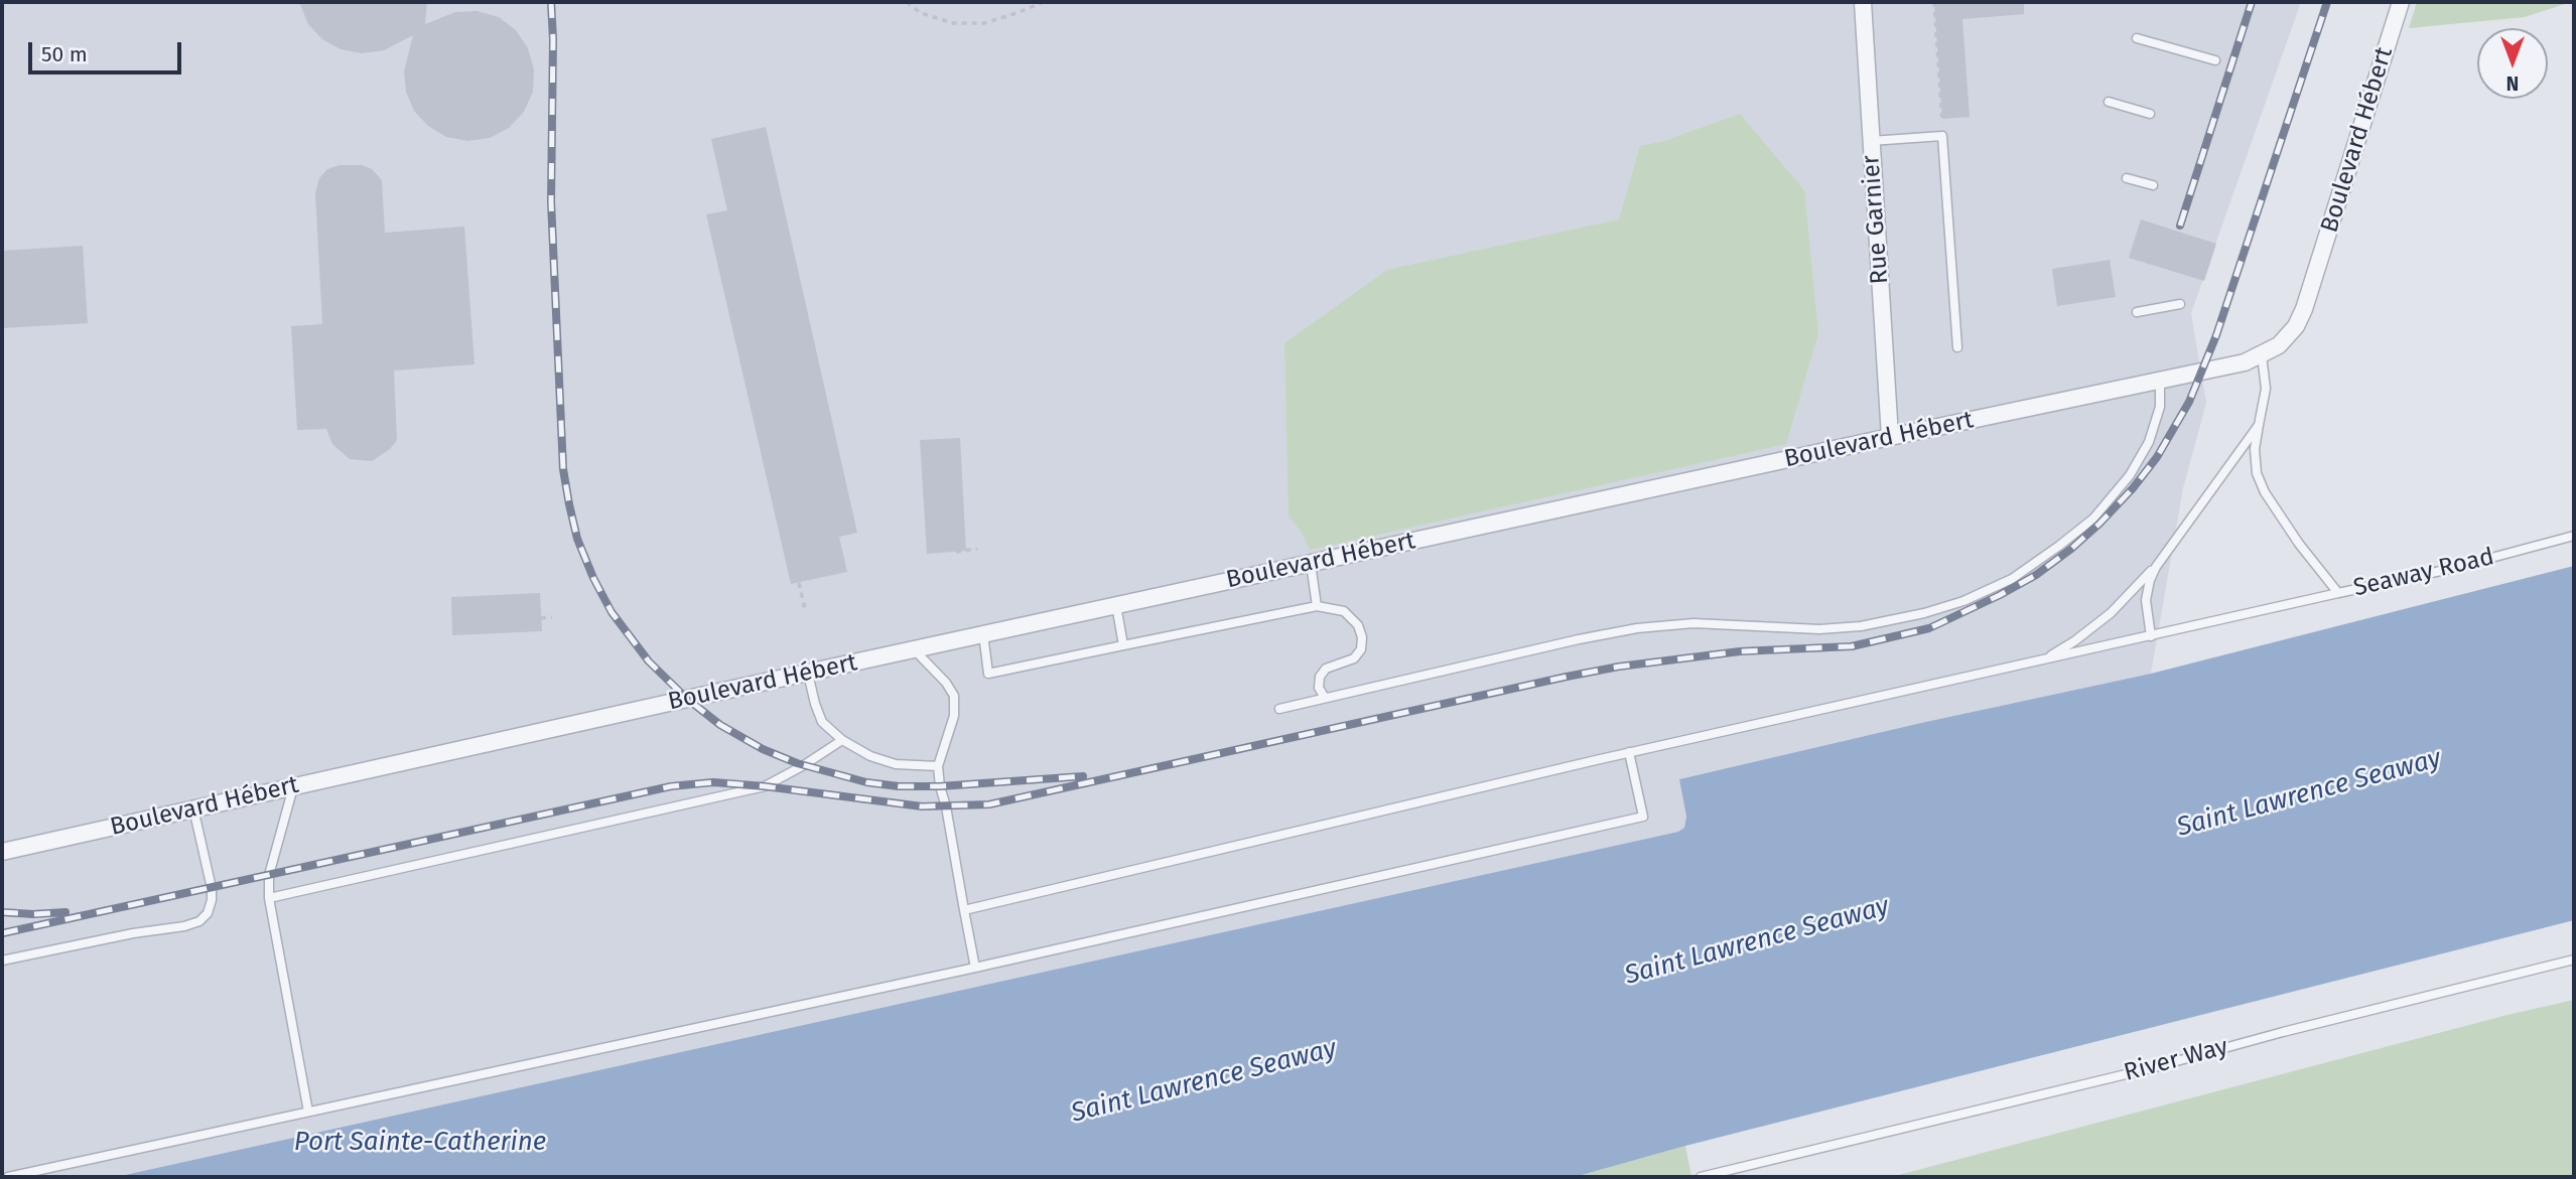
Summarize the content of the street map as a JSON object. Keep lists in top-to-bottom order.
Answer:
{
  "streets": {
    "street": ["Boulevard Hébert", "Rue Garnier"],
    "lane": ["Seaway Road", "River Way"]
  },
  "crossings": [
    ["Boulevard Hébert", "Rue Garnier"],
    ["Boulevard Hébert", "Seaway Road"]
  ],
  "water": ["Saint Lawrence Seaway", "Port Sainte-Catherine"],
  "scale_bar": "50 m",
  "north": "bottom"
}
